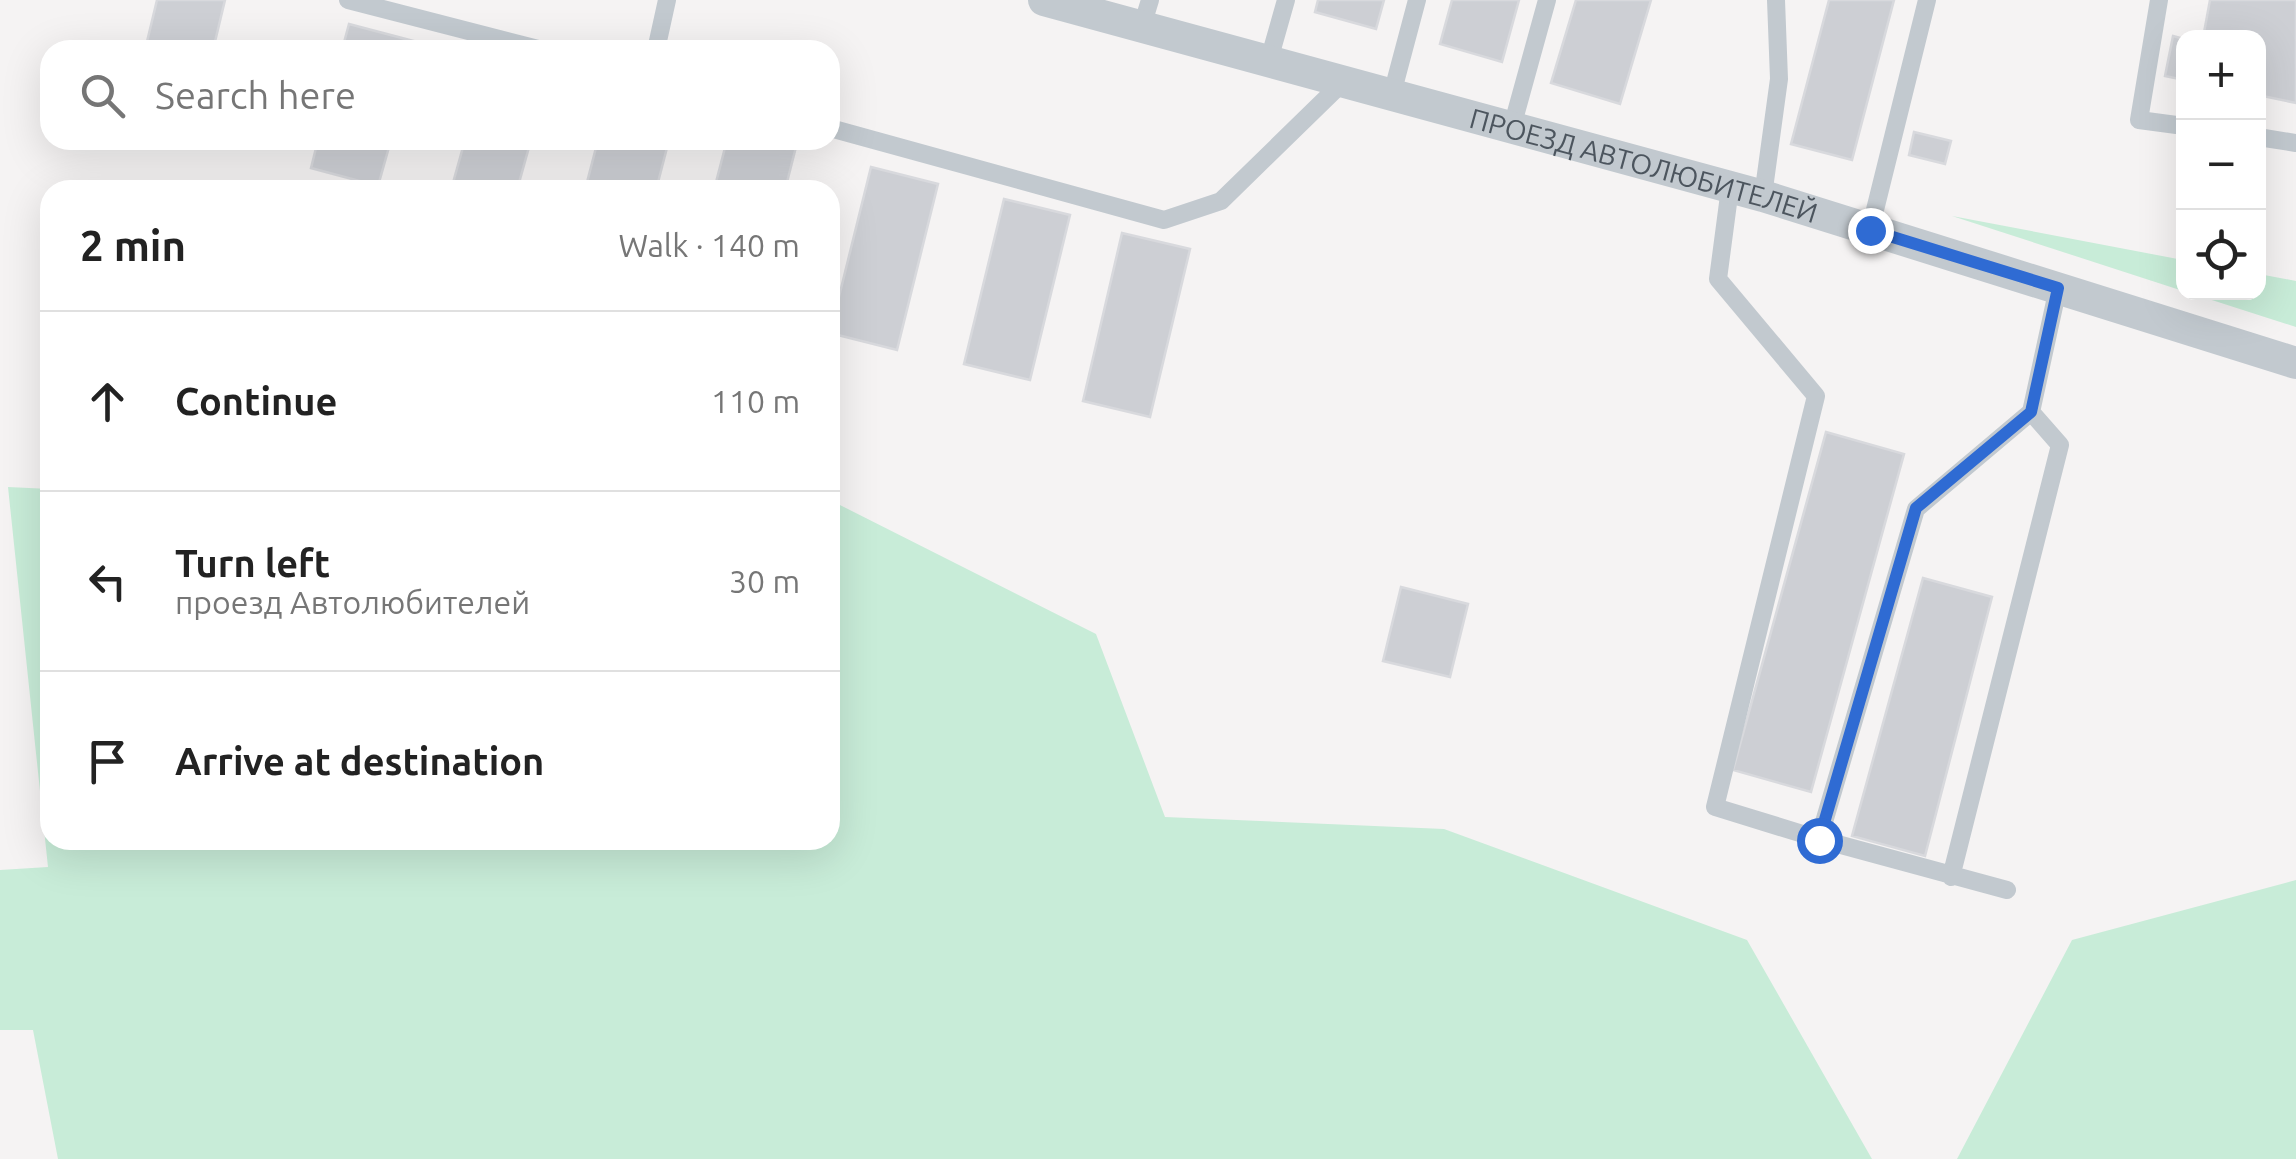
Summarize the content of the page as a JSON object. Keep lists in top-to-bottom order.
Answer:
{
  "streets": {
    "street": ["ПРОЕЗД АВТОЛЮБИТЕЛЕЙ"]
  },
  "page": {
    "map_buttons": ["+", "−"],
    "search": "Search here",
    "heading": ["2 min", "Walk · 140 m"],
    "list": [
      ["Continue", "110 m"],
      ["Turn left", "проезд Автолюбителей", "30 m"],
      "Arrive at destination"
    ]
  }
}
